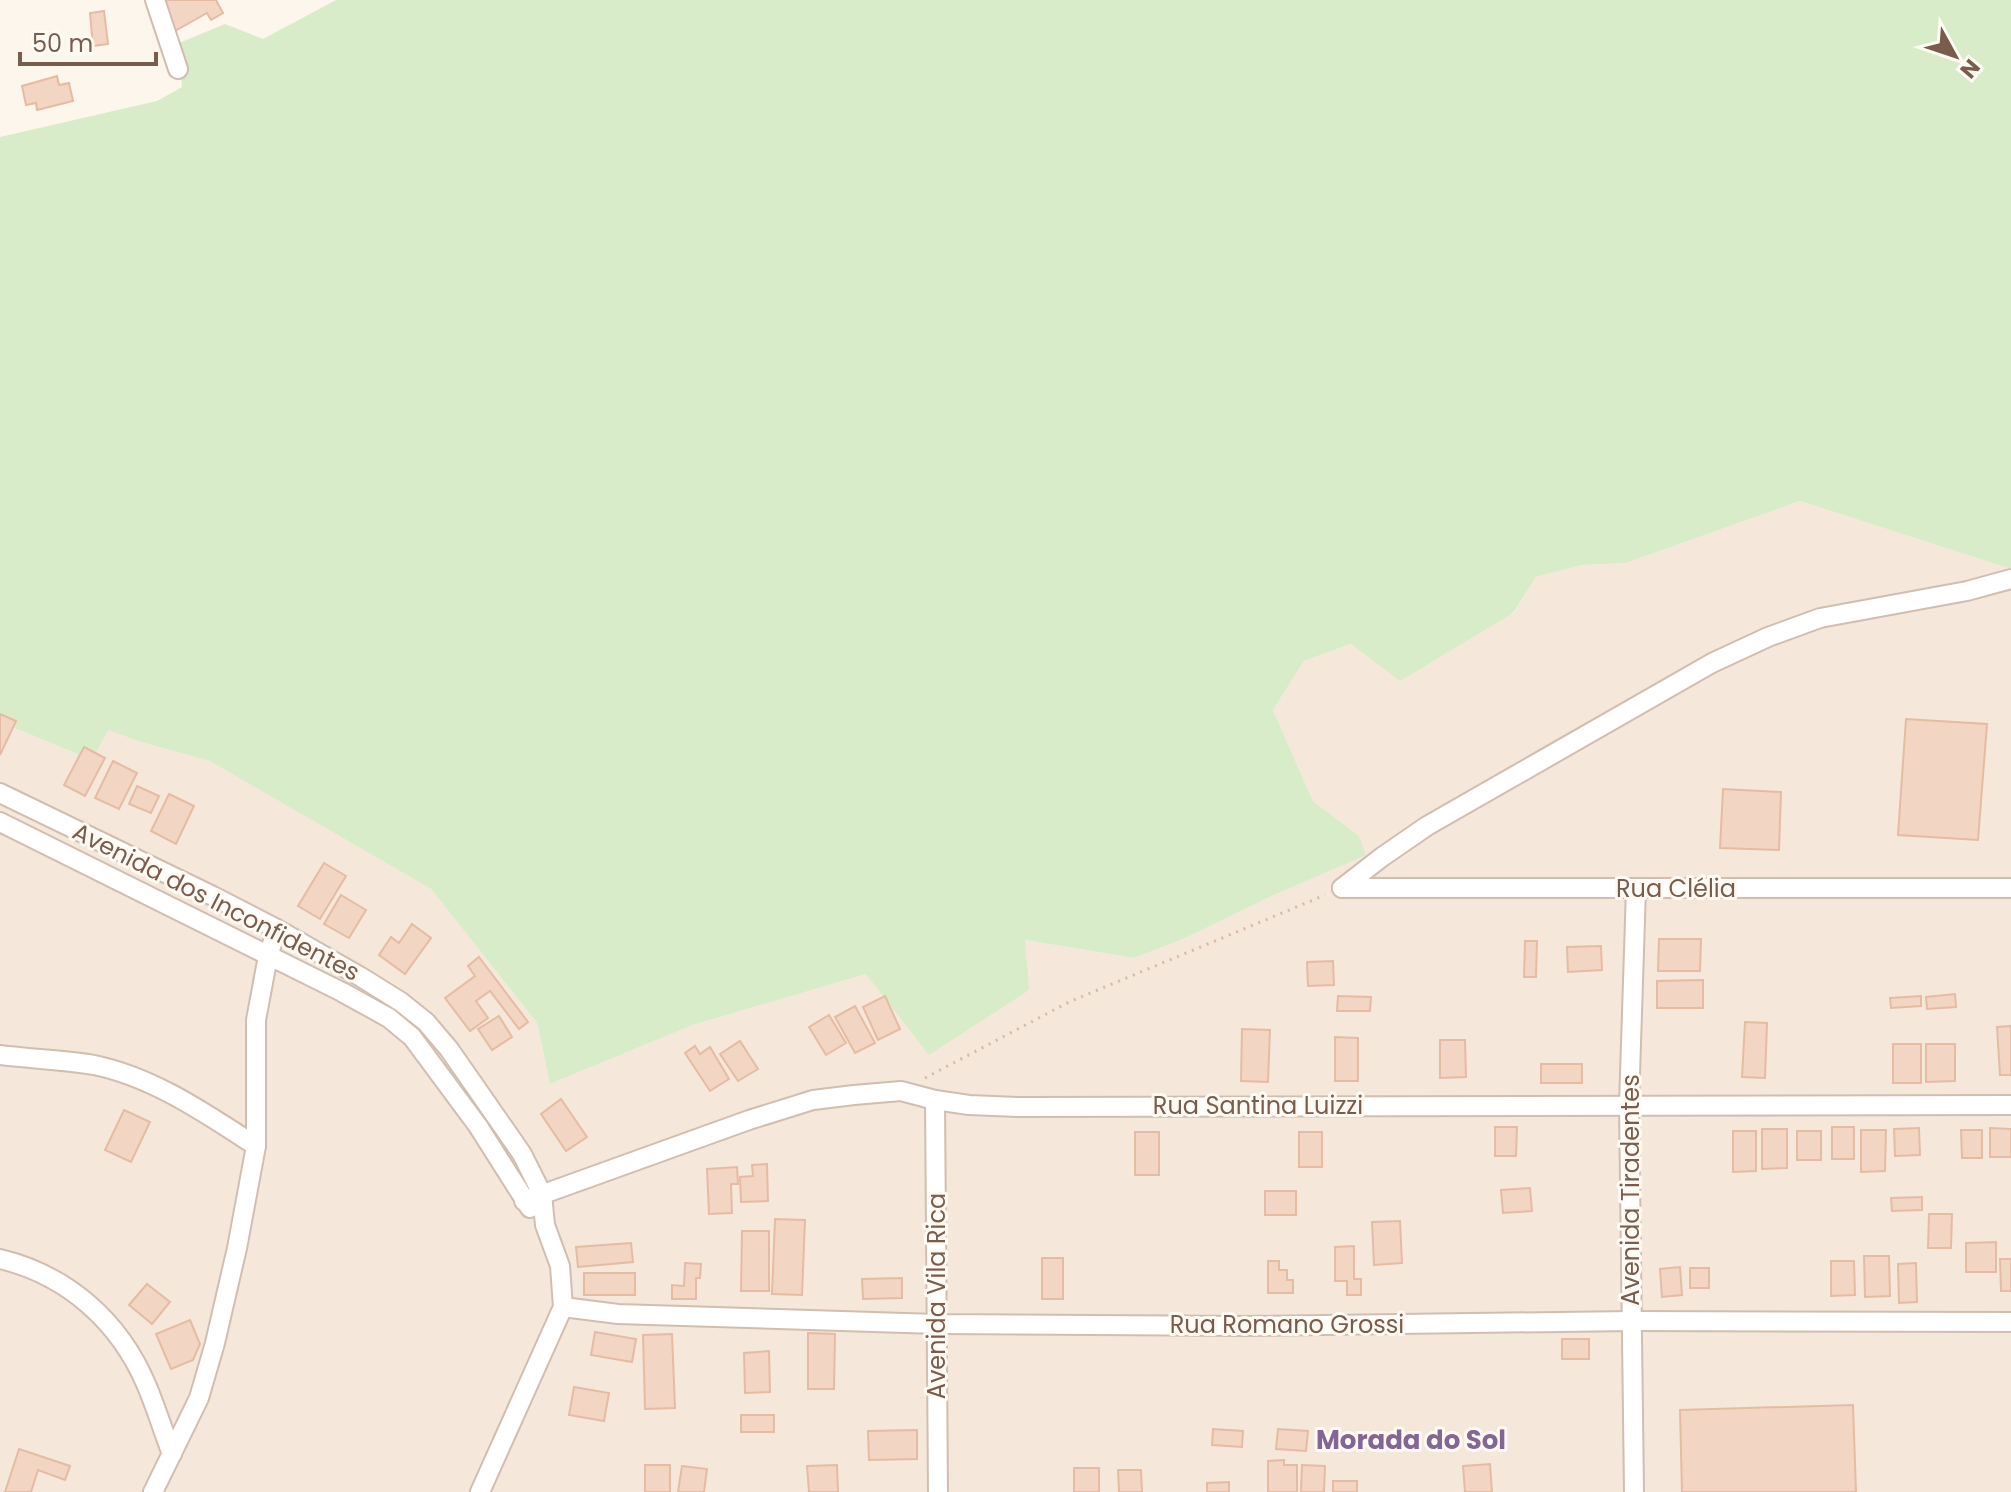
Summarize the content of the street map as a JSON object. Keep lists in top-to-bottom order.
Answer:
{
  "streets": {
    "street": [
      "Rua Clélia",
      "Avenida dos Inconfidentes",
      "Rua Santina Luizzi",
      "Avenida Tiradentes",
      "Avenida Vila Rica",
      "Rua Romano Grossi"
    ]
  },
  "crossings": [
    ["Rua Clélia", "Avenida Tiradentes"],
    ["Avenida dos Inconfidentes", "Rua Santina Luizzi"],
    ["Avenida dos Inconfidentes", "Rua Romano Grossi"],
    ["Rua Santina Luizzi", "Avenida Tiradentes"],
    ["Rua Santina Luizzi", "Avenida Vila Rica"],
    ["Avenida Tiradentes", "Rua Romano Grossi"],
    ["Avenida Vila Rica", "Rua Romano Grossi"]
  ],
  "districts": ["Morada do Sol"],
  "scale_bar": "50 m",
  "north": "bottom right"
}
